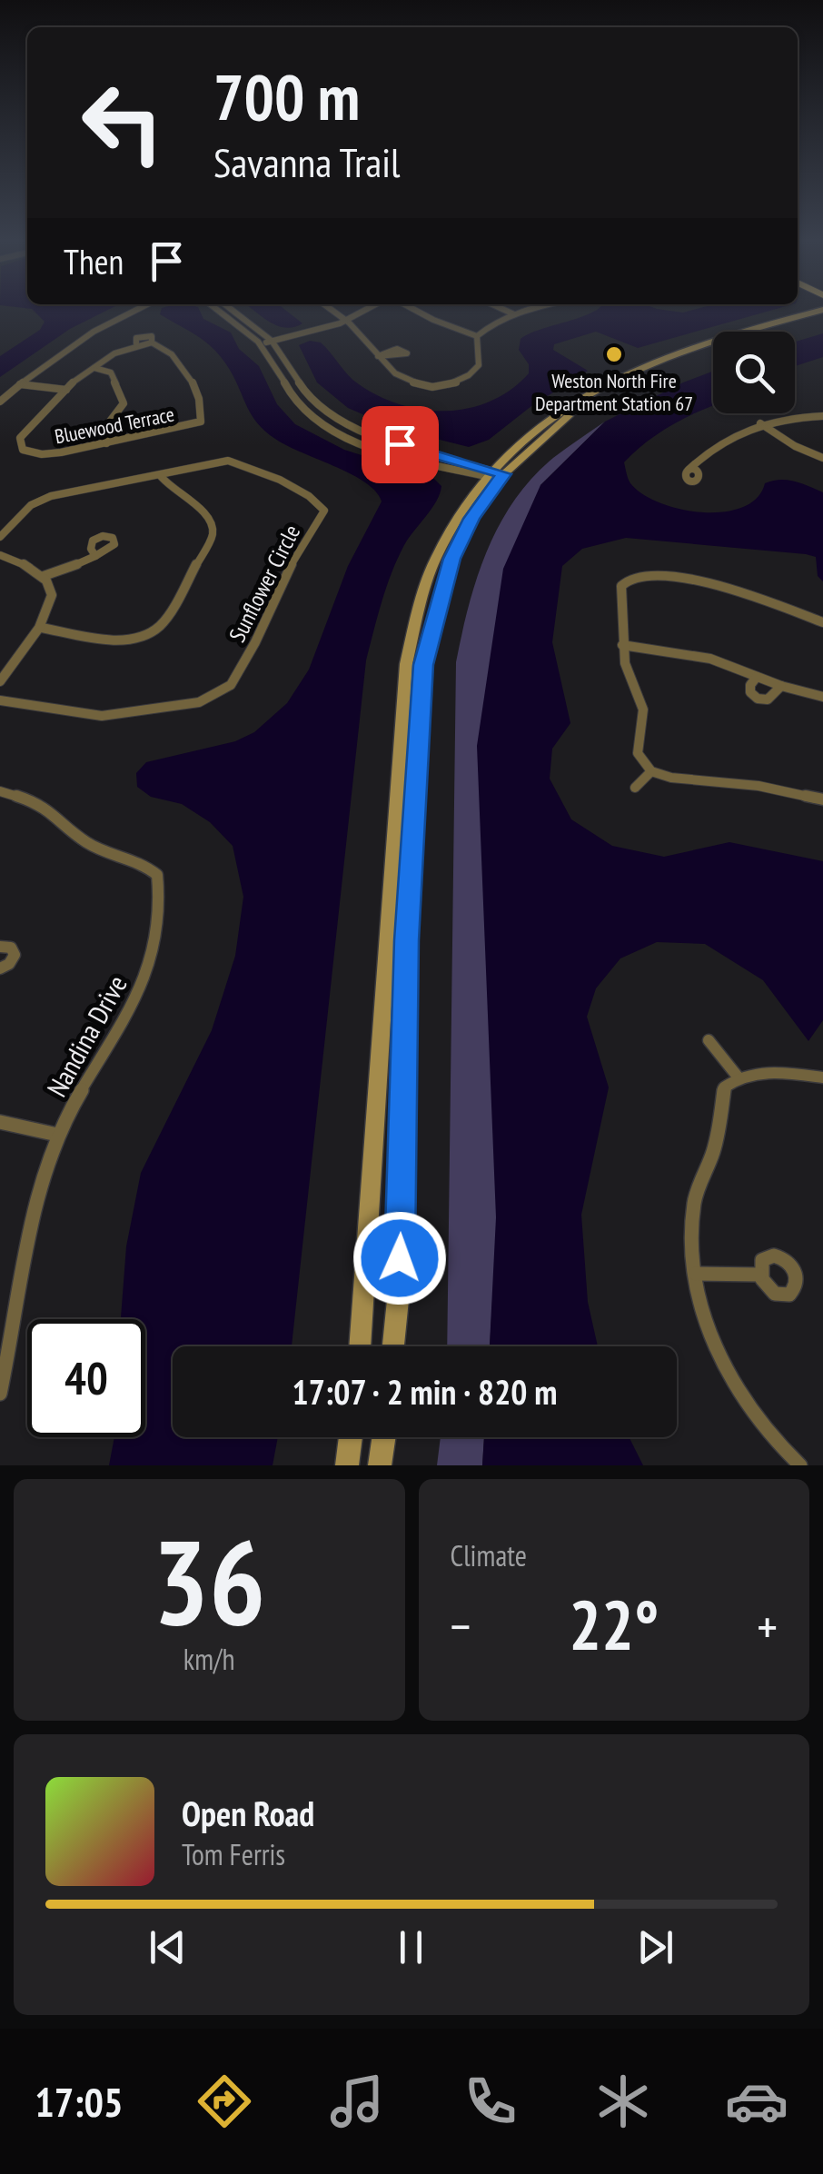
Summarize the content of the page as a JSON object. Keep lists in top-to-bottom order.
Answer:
{
  "streets": {
    "street": ["Bluewood Terrace", "Sunflower Circle", "Nandina Drive"]
  },
  "places": ["Weston North Fire Department Station 67"],
  "page": {
    "turn": ["700 m", "Savanna Trail"],
    "then": "Then",
    "limit": "40",
    "trip": "17:07 · 2 min · 820 m",
    "tile": [
      ["36", "km/h"],
      "Climate"
    ],
    "heat": ["−", "22°", "+"],
    "song": ["Open Road", "Tom Ferris"],
    "tabs": "17:05"
  }
}
